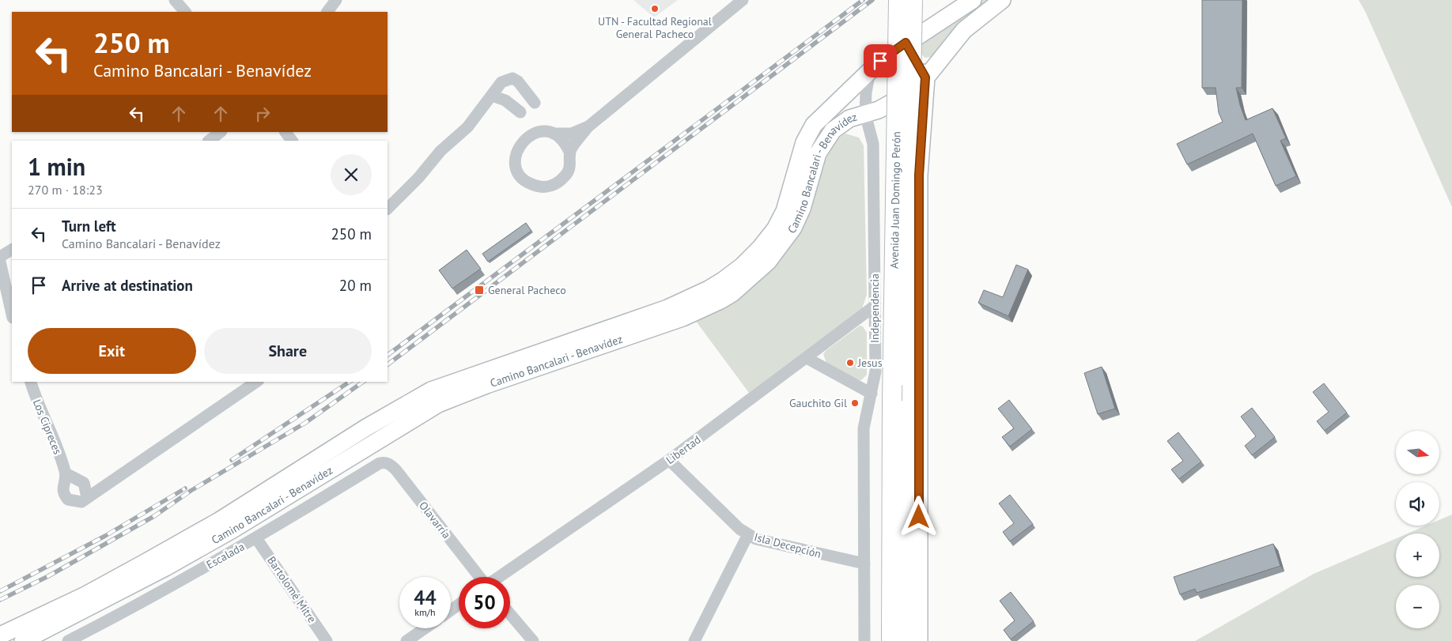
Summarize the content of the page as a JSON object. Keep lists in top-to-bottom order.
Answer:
{
  "streets": {
    "main road": ["Camino Bancalari - Benavídez", "Avenida Juan Domingo Perón"],
    "street": [
      "Independencia",
      "Los Cipreces",
      "Libertad",
      "Olavarría",
      "Isla Decepción",
      "Escalada",
      "Bartolomé Mitre"
    ]
  },
  "crossings": [
    ["Camino Bancalari - Benavídez", "Independencia"],
    ["Independencia", "Libertad"],
    ["Independencia", "Isla Decepción"],
    ["Libertad", "Isla Decepción"],
    ["Olavarría", "Escalada"],
    ["Escalada", "Bartolomé Mitre"]
  ],
  "places": {
    "other": ["UTN - Facultad Regional General Pacheco", "Jesus", "Gauchito Gil"],
    "transit": ["General Pacheco"]
  },
  "north": "right",
  "page": {
    "turn": ["250 m", "Camino Bancalari - Benavídez"],
    "heading": ["1 min", "270 m · 18:23"],
    "list": [
      {
        "name": "Turn left",
        "note": "Camino Bancalari - Benavídez",
        "value": "250 m"
      },
      {
        "name": "Arrive at destination",
        "value": "20 m"
      }
    ],
    "buttons": ["Exit", "Share"],
    "map_buttons": ["+", "−"],
    "speed": "44 km/h",
    "limit": "50"
  }
}
